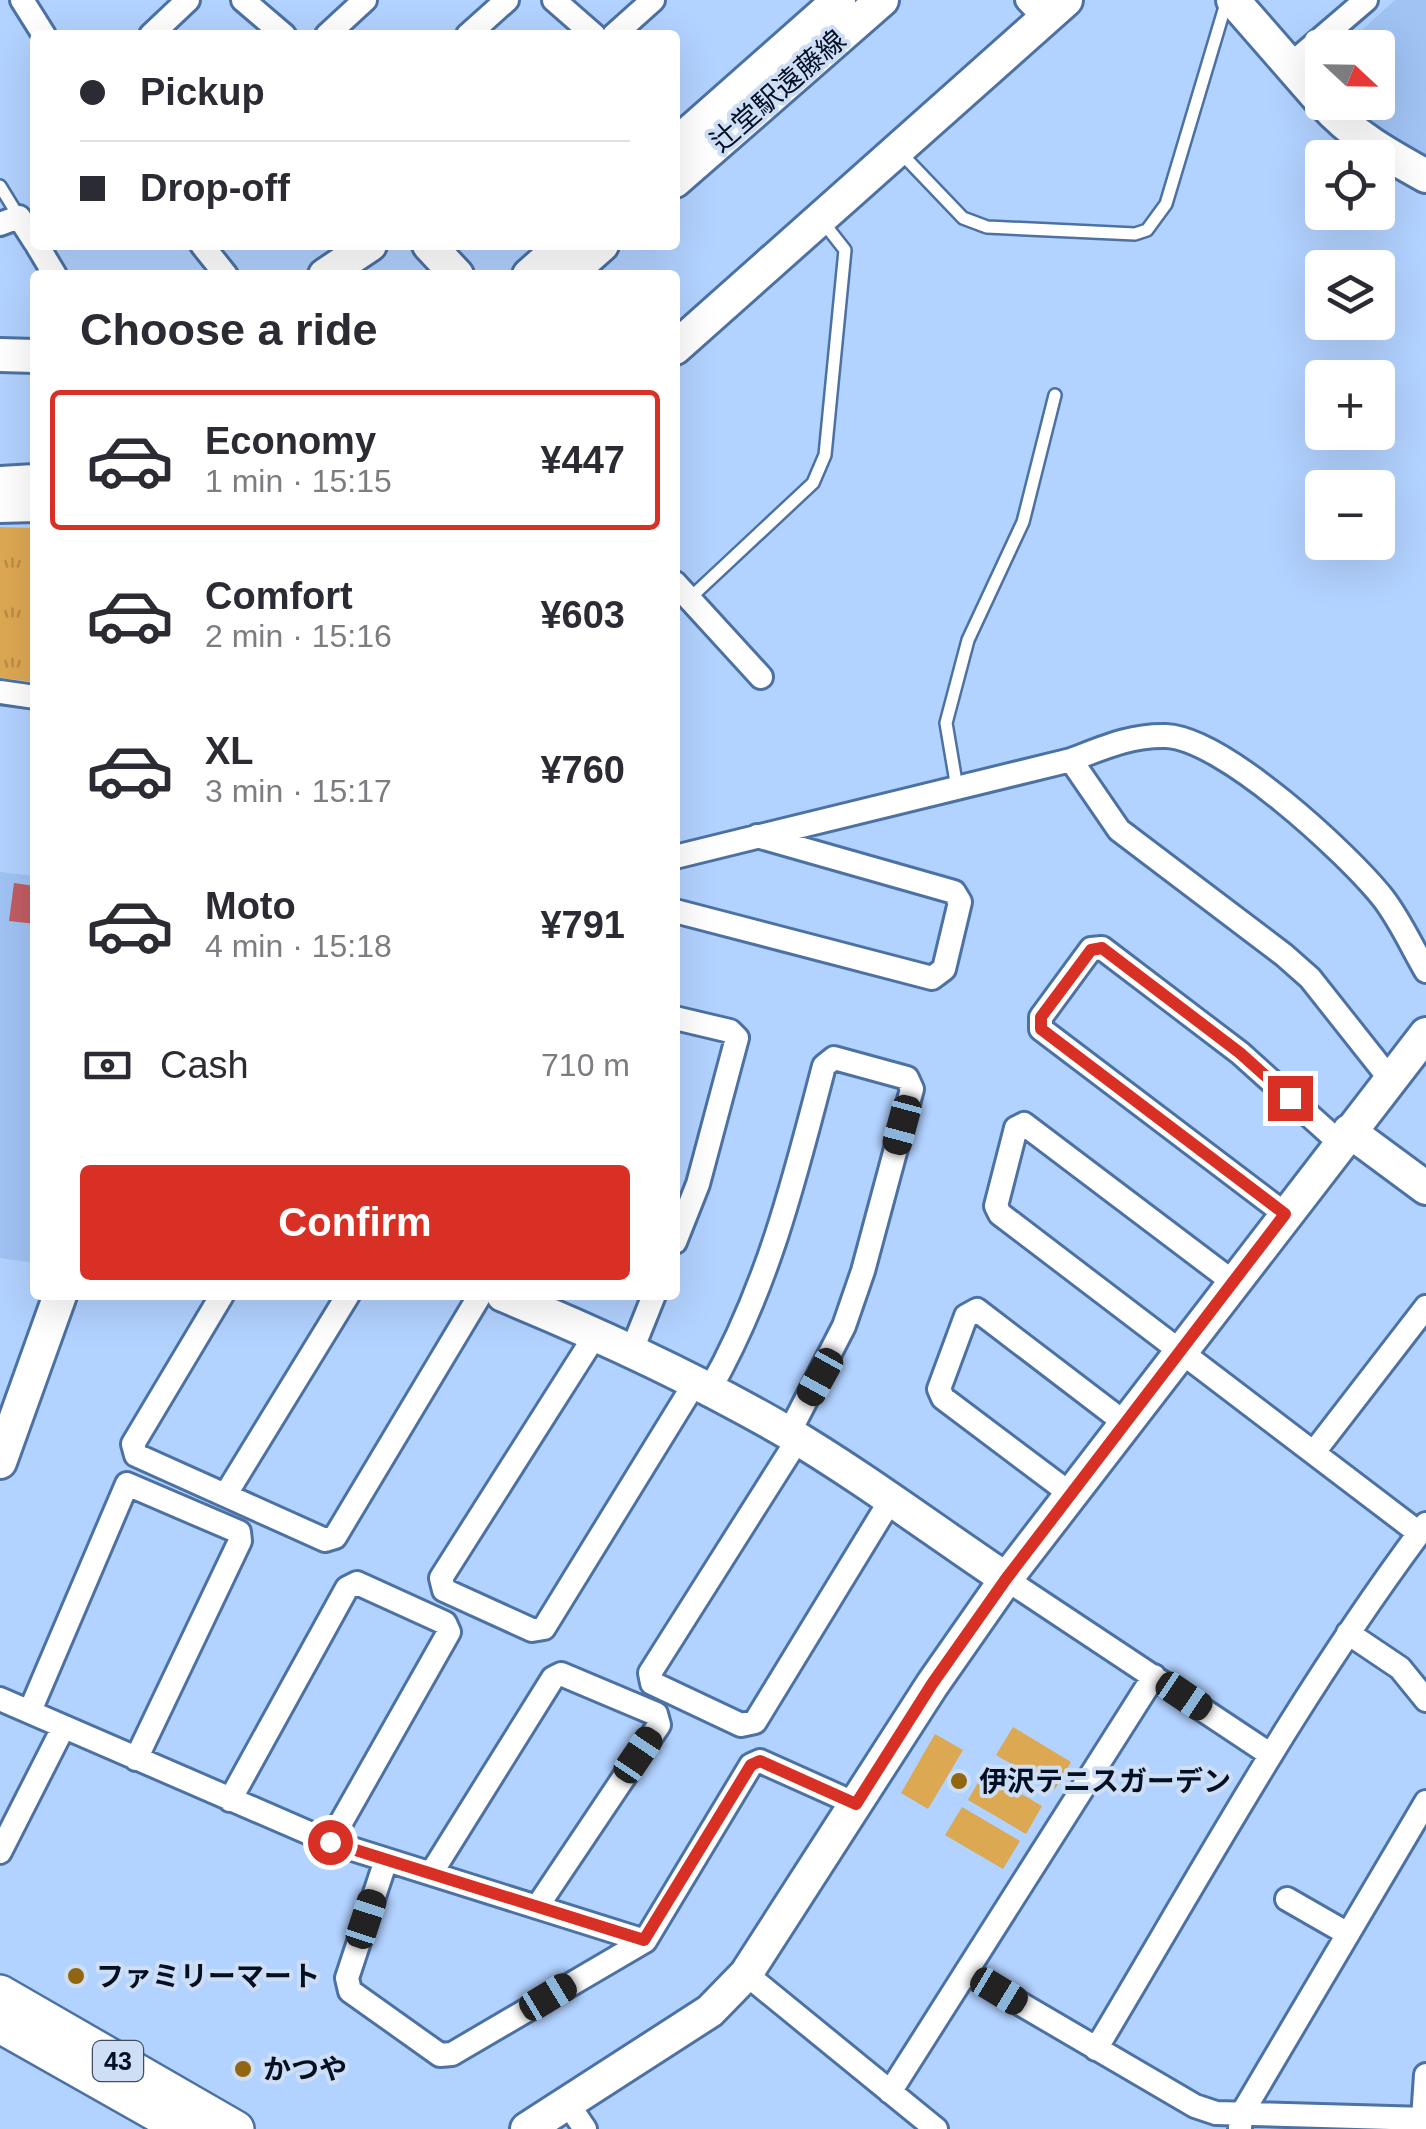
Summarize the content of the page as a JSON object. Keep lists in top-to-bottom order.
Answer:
{
  "streets": {
    "main road": ["43"],
    "street": ["辻堂駅遠藤線"]
  },
  "places": ["伊沢テニスガーデン", "ファミリーマート", "かつや"],
  "north": "right",
  "page": {
    "map_buttons": ["+", "−"],
    "banner": ["Pickup", "Drop-off"],
    "heading": "Choose a ride",
    "list": [
      {
        "name": "Economy",
        "note": "1 min · 15:15",
        "value": "¥447"
      },
      {
        "name": "Comfort",
        "note": "2 min · 15:16",
        "value": "¥603"
      },
      {
        "name": "XL",
        "note": "3 min · 15:17",
        "value": "¥760"
      },
      {
        "name": "Moto",
        "note": "4 min · 15:18",
        "value": "¥791"
      }
    ],
    "pay": ["Cash", "710 m"],
    "buttons": "Confirm"
  }
}
